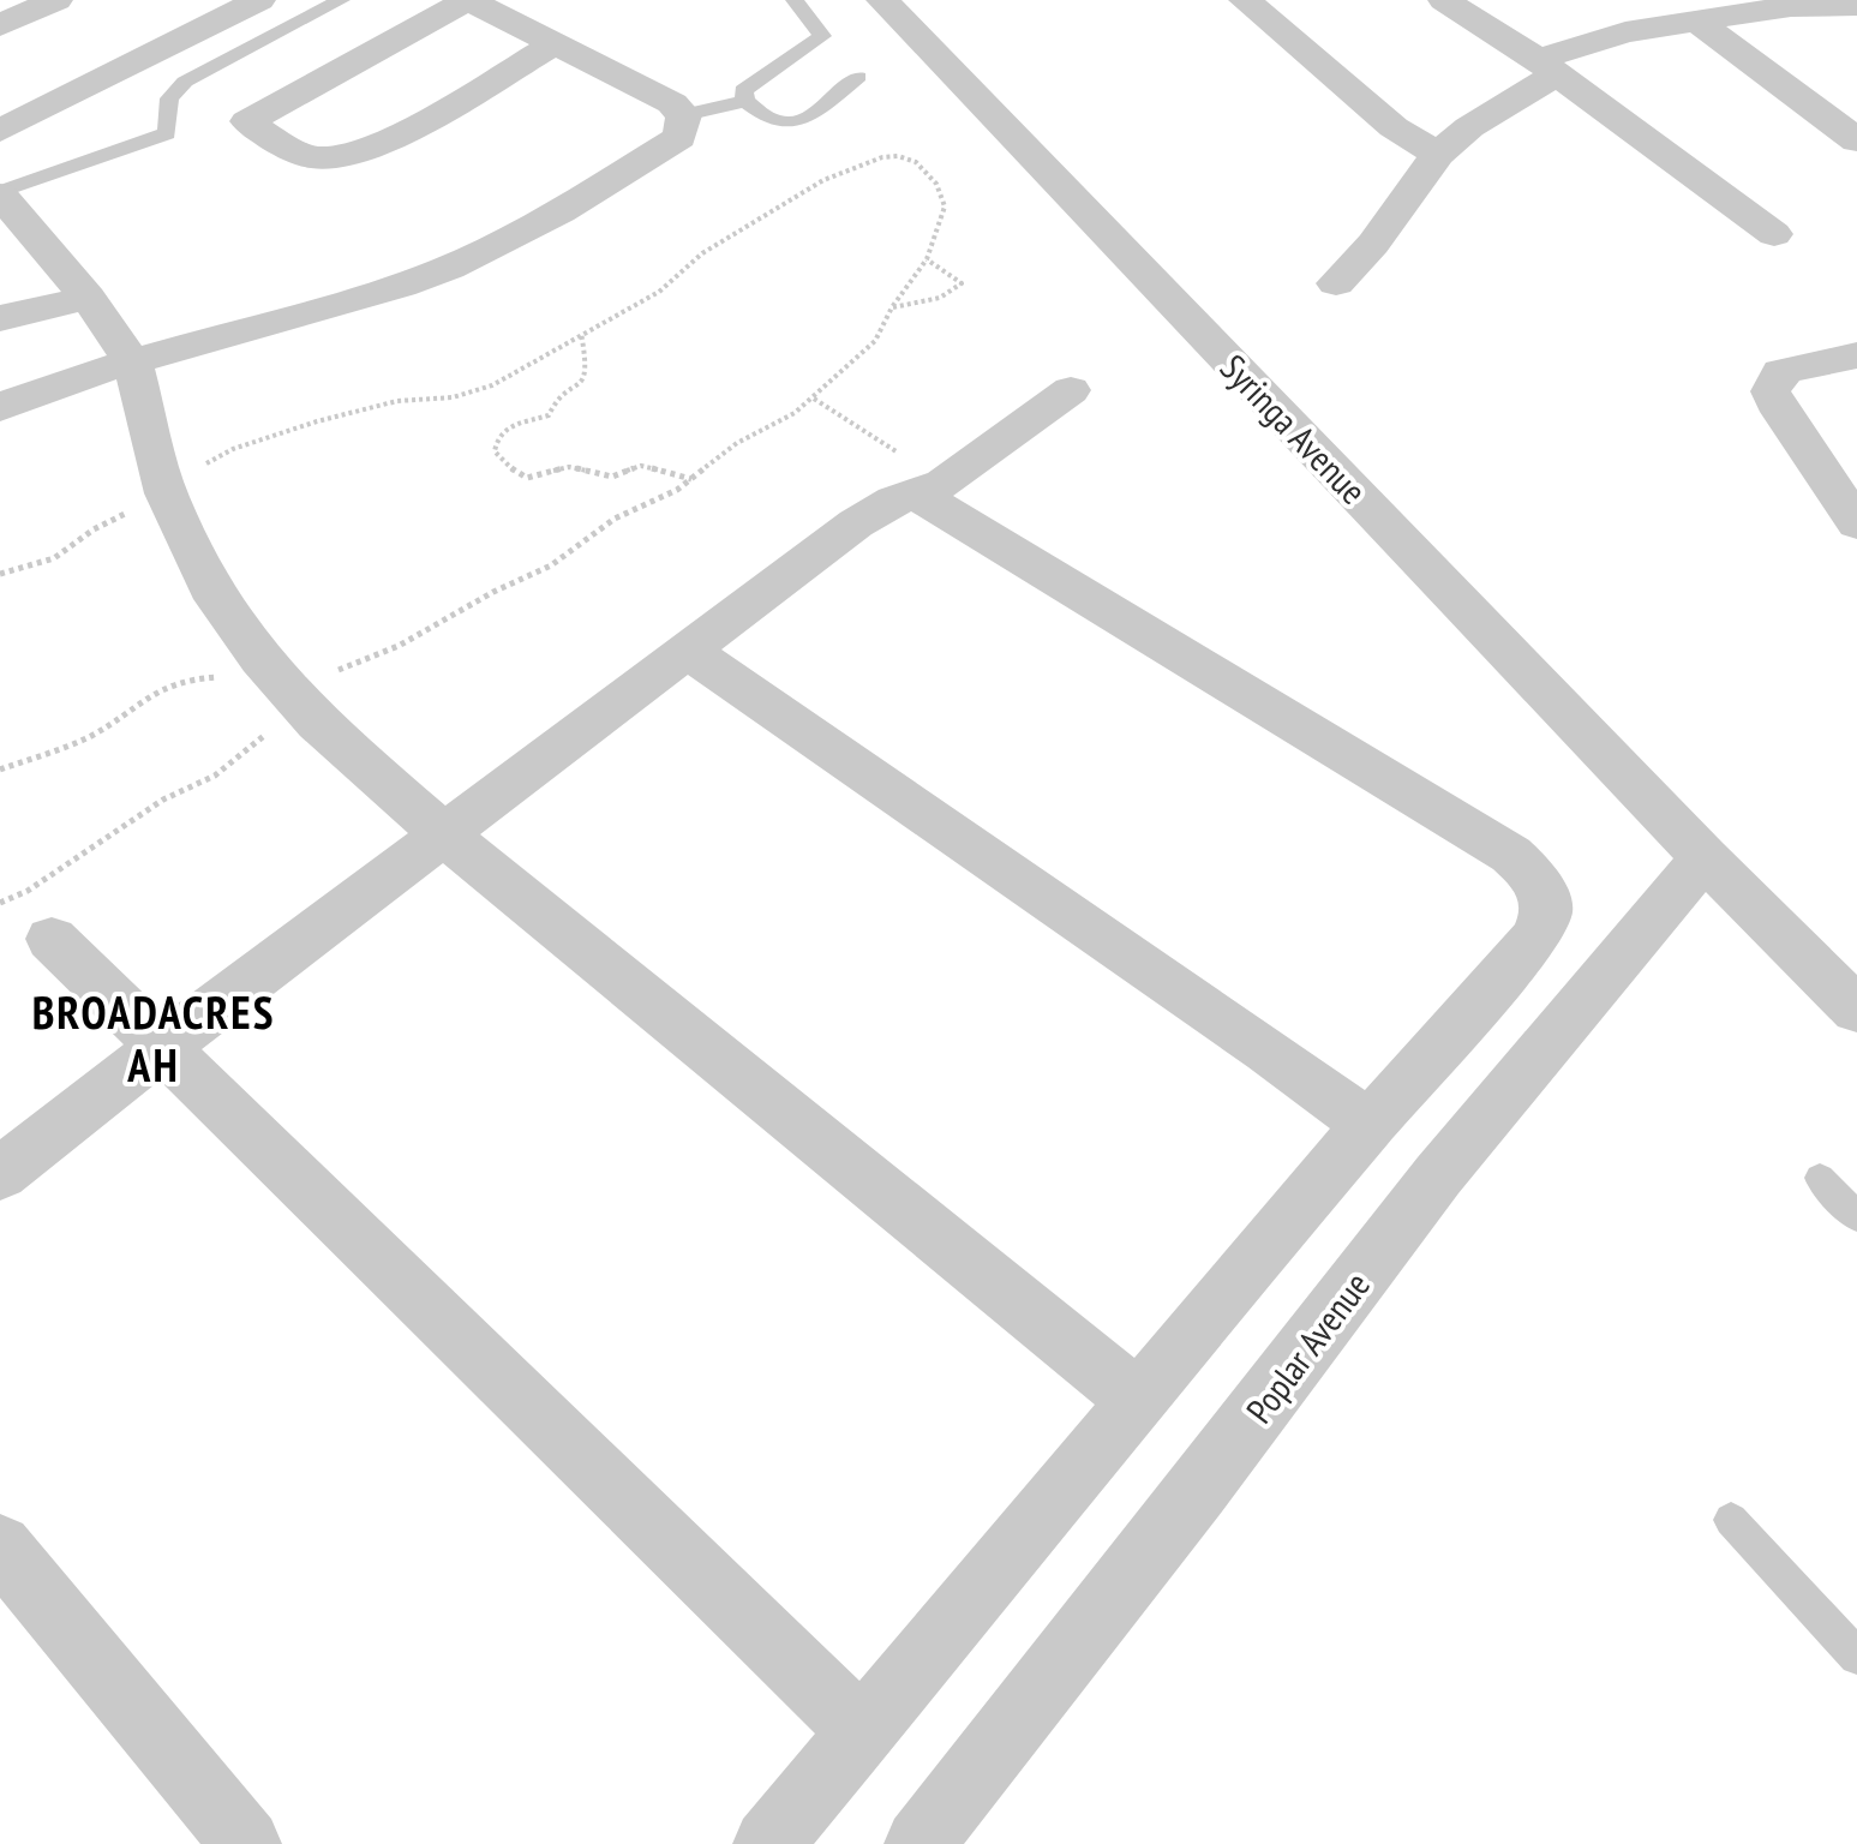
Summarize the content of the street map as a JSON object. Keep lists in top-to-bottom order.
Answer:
{
  "streets": {
    "street": ["Syringa Avenue", "Poplar Avenue"]
  },
  "crossings": [
    ["Syringa Avenue", "Poplar Avenue"]
  ],
  "districts": ["BROADACRES AH"]
}
